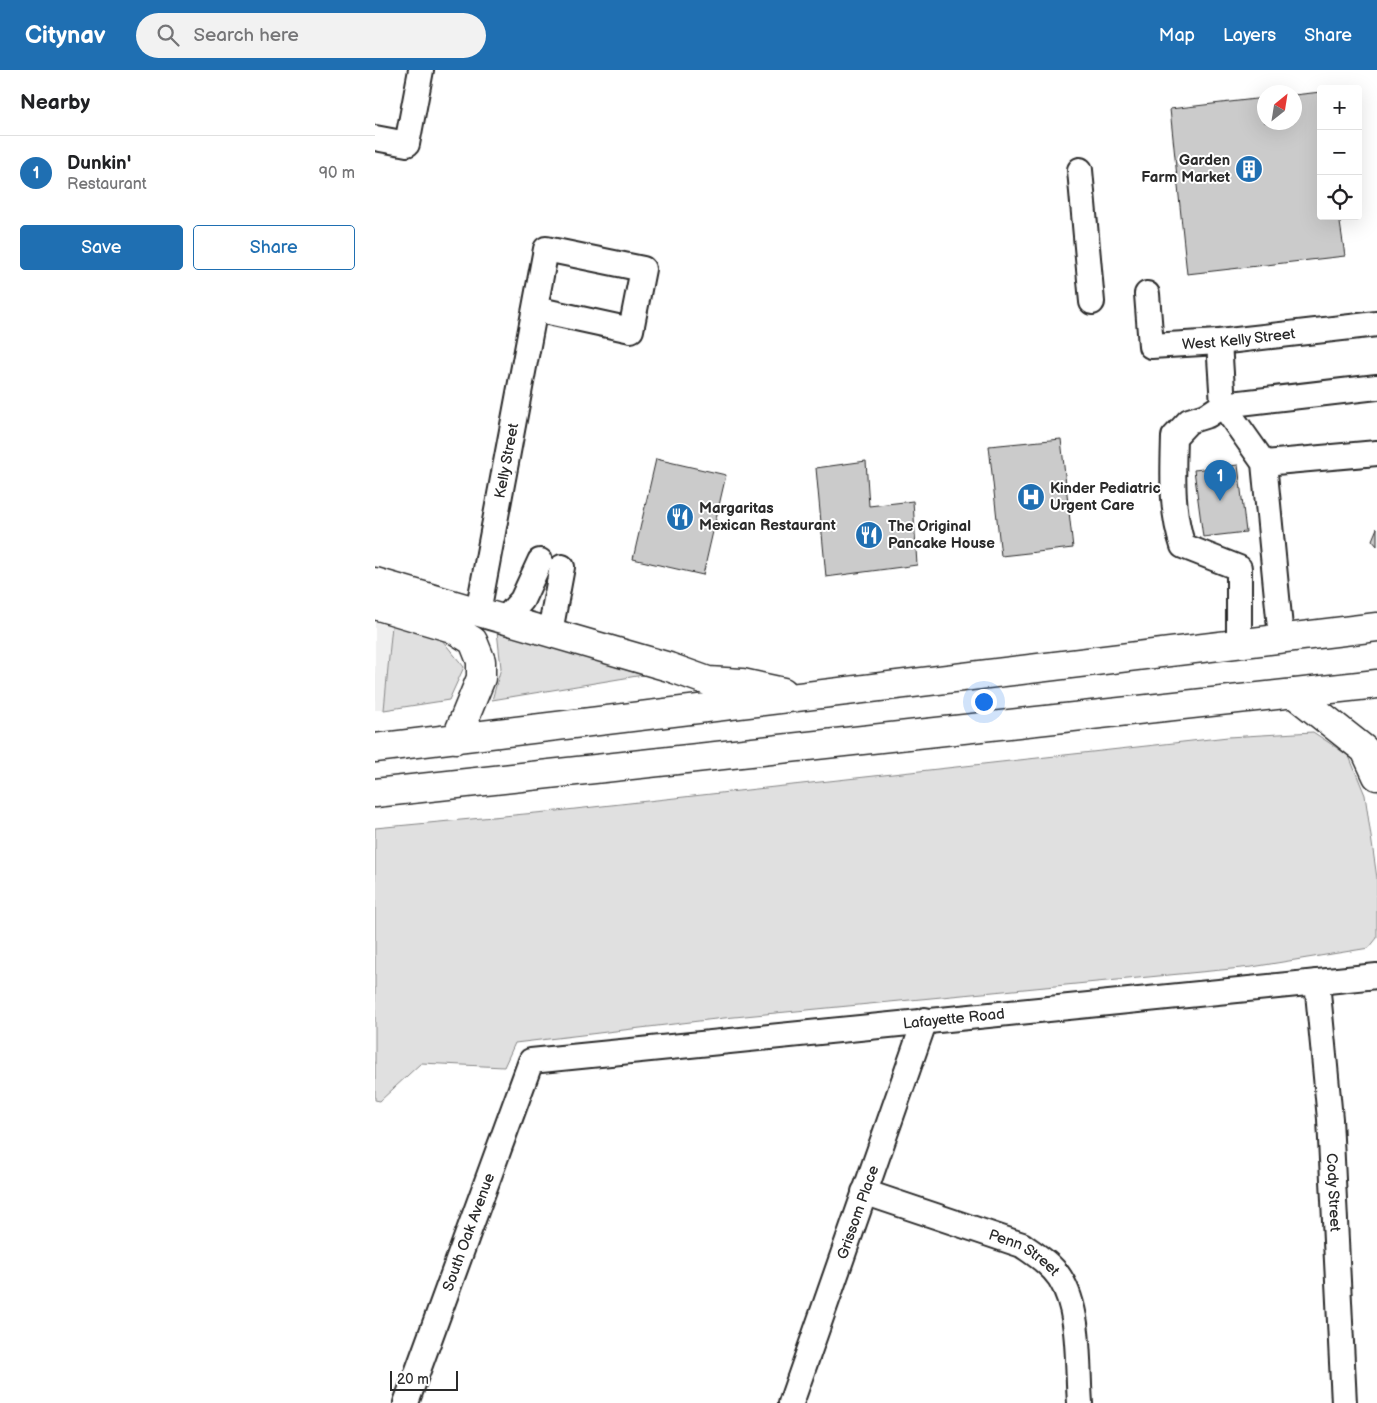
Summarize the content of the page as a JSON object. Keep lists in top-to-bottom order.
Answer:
{
  "streets": {
    "street": [
      "West Kelly Street",
      "Kelly Street",
      "Lafayette Road",
      "Cody Street",
      "Grissom Place",
      "South Oak Avenue",
      "Penn Street"
    ]
  },
  "crossings": [
    ["Lafayette Road", "Cody Street"],
    ["Lafayette Road", "Grissom Place"],
    ["Lafayette Road", "South Oak Avenue"],
    ["Grissom Place", "Penn Street"]
  ],
  "places": {
    "building": ["Garden Farm Market"],
    "hospital": ["Kinder Pediatric Urgent Care"],
    "restaurant": ["Margaritas Mexican Restaurant", "The Original Pancake House"]
  },
  "scale_bar": "20 m",
  "north": "top right",
  "page": {
    "header": "Citynav",
    "search": "Search here",
    "nav": ["Map", "Layers", "Share"],
    "heading": "Nearby",
    "map_buttons": ["+", "−"],
    "list": [
      {
        "mark": "1",
        "name": "Dunkin'",
        "note": "Restaurant",
        "value": "90 m"
      }
    ],
    "buttons": ["Save", "Share"],
    "pins": "1",
    "scale": "20 m"
  }
}
